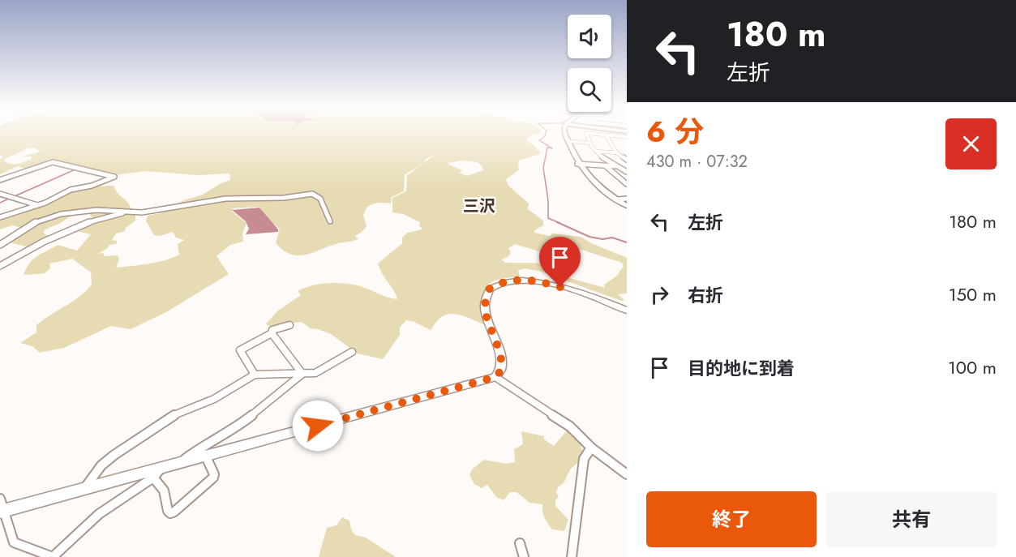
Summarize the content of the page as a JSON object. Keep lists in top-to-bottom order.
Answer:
{
  "districts": ["三沢"],
  "page": {
    "turn": ["180 m", "左折"],
    "heading": ["6 分", "430 m · 07:32"],
    "list": [
      {
        "name": "左折",
        "value": "180 m"
      },
      {
        "name": "右折",
        "value": "150 m"
      },
      {
        "name": "目的地に到着",
        "value": "100 m"
      }
    ],
    "buttons": ["終了", "共有"]
  }
}
